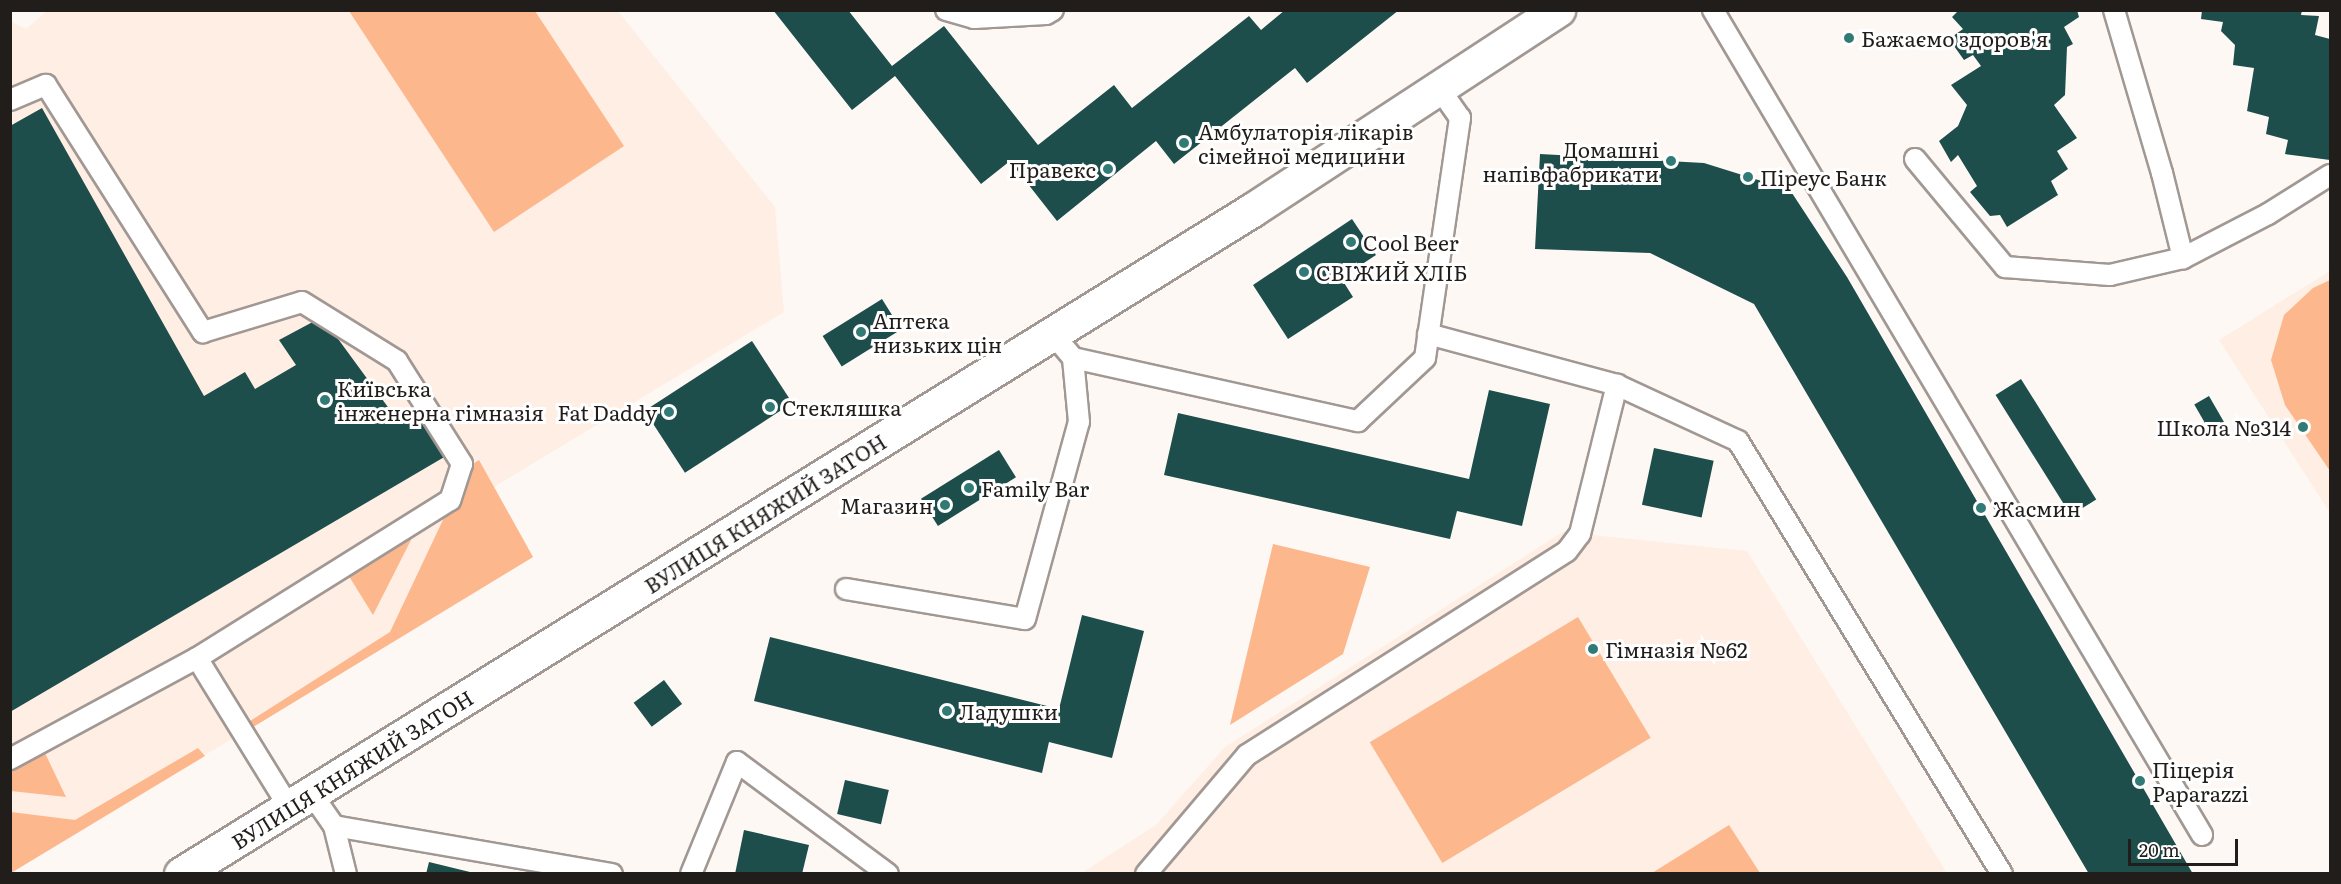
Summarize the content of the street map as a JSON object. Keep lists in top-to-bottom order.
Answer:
{
  "streets": {
    "street": ["ВУЛИЦЯ КНЯЖИЙ ЗАТОН"]
  },
  "places": [
    "Бажаємо здоров'я",
    "Амбулаторія лікарів сімейної медицини",
    "Домашні напівфабрикати",
    "Правекс",
    "Піреус Банк",
    "Cool Beer",
    "СВІЖИЙ ХЛІБ",
    "Аптека низьких цін",
    "Київська інженерна гімназія",
    "Стекляшка",
    "Fat Daddy",
    "Школа №314",
    "Family Bar",
    "Магазин",
    "Жасмин",
    "Гімназія №62",
    "Ладушки",
    "Піцерія Paparazzi"
  ],
  "scale_bar": "20 m"
}
